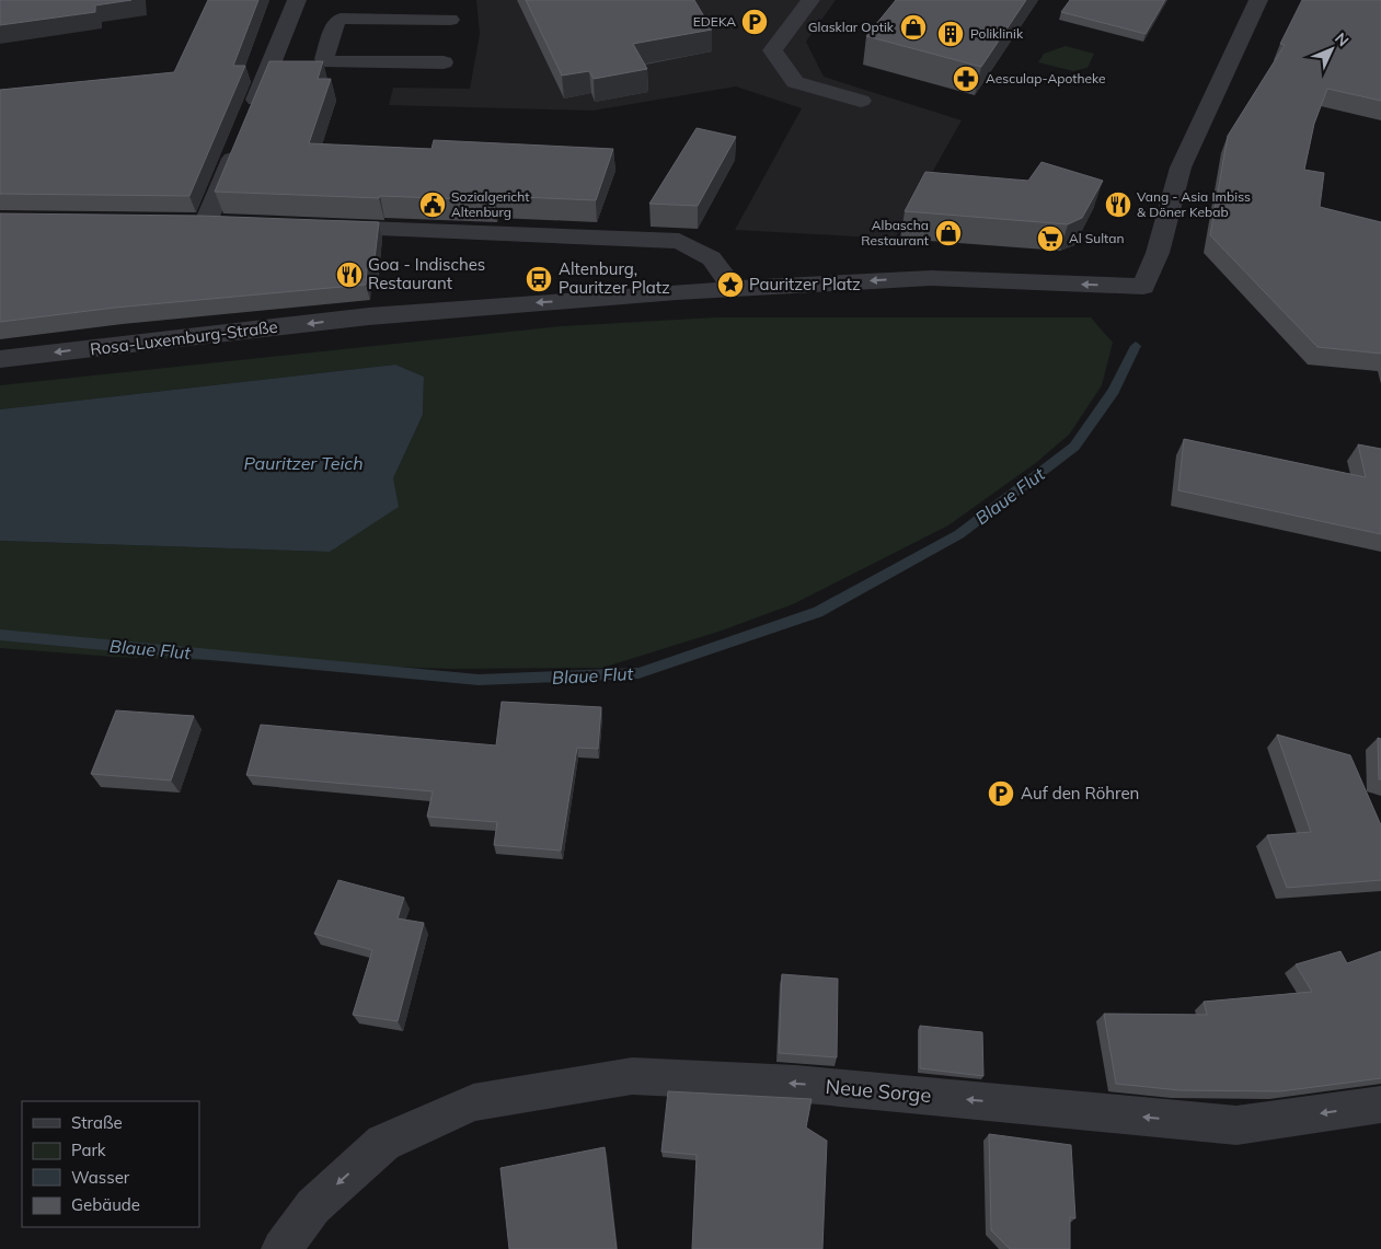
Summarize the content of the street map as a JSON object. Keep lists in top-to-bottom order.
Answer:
{
  "streets": {
    "street": ["Rosa-Luxemburg-Straße", "Neue Sorge"]
  },
  "one_way": ["Neue Sorge"],
  "water": ["Pauritzer Teich", "Blaue Flut"],
  "places": {
    "parking": ["EDEKA", "Auf den Röhren"],
    "shop": ["Glasklar Optik", "Albascha Restaurant"],
    "building": ["Poliklinik"],
    "pharmacy": ["Aesculap-Apotheke"],
    "public building": ["Sozialgericht Altenburg"],
    "restaurant": ["Vang - Asia Imbiss & Döner Kebab", "Goa - Indisches Restaurant"],
    "supermarket": ["Al Sultan"],
    "bus stop": ["Altenburg, Pauritzer Platz"],
    "place": ["Pauritzer Platz"]
  },
  "legend": [
    "Straße",
    "Park",
    "Wasser",
    "Gebäude"
  ],
  "north": "top right"
}
